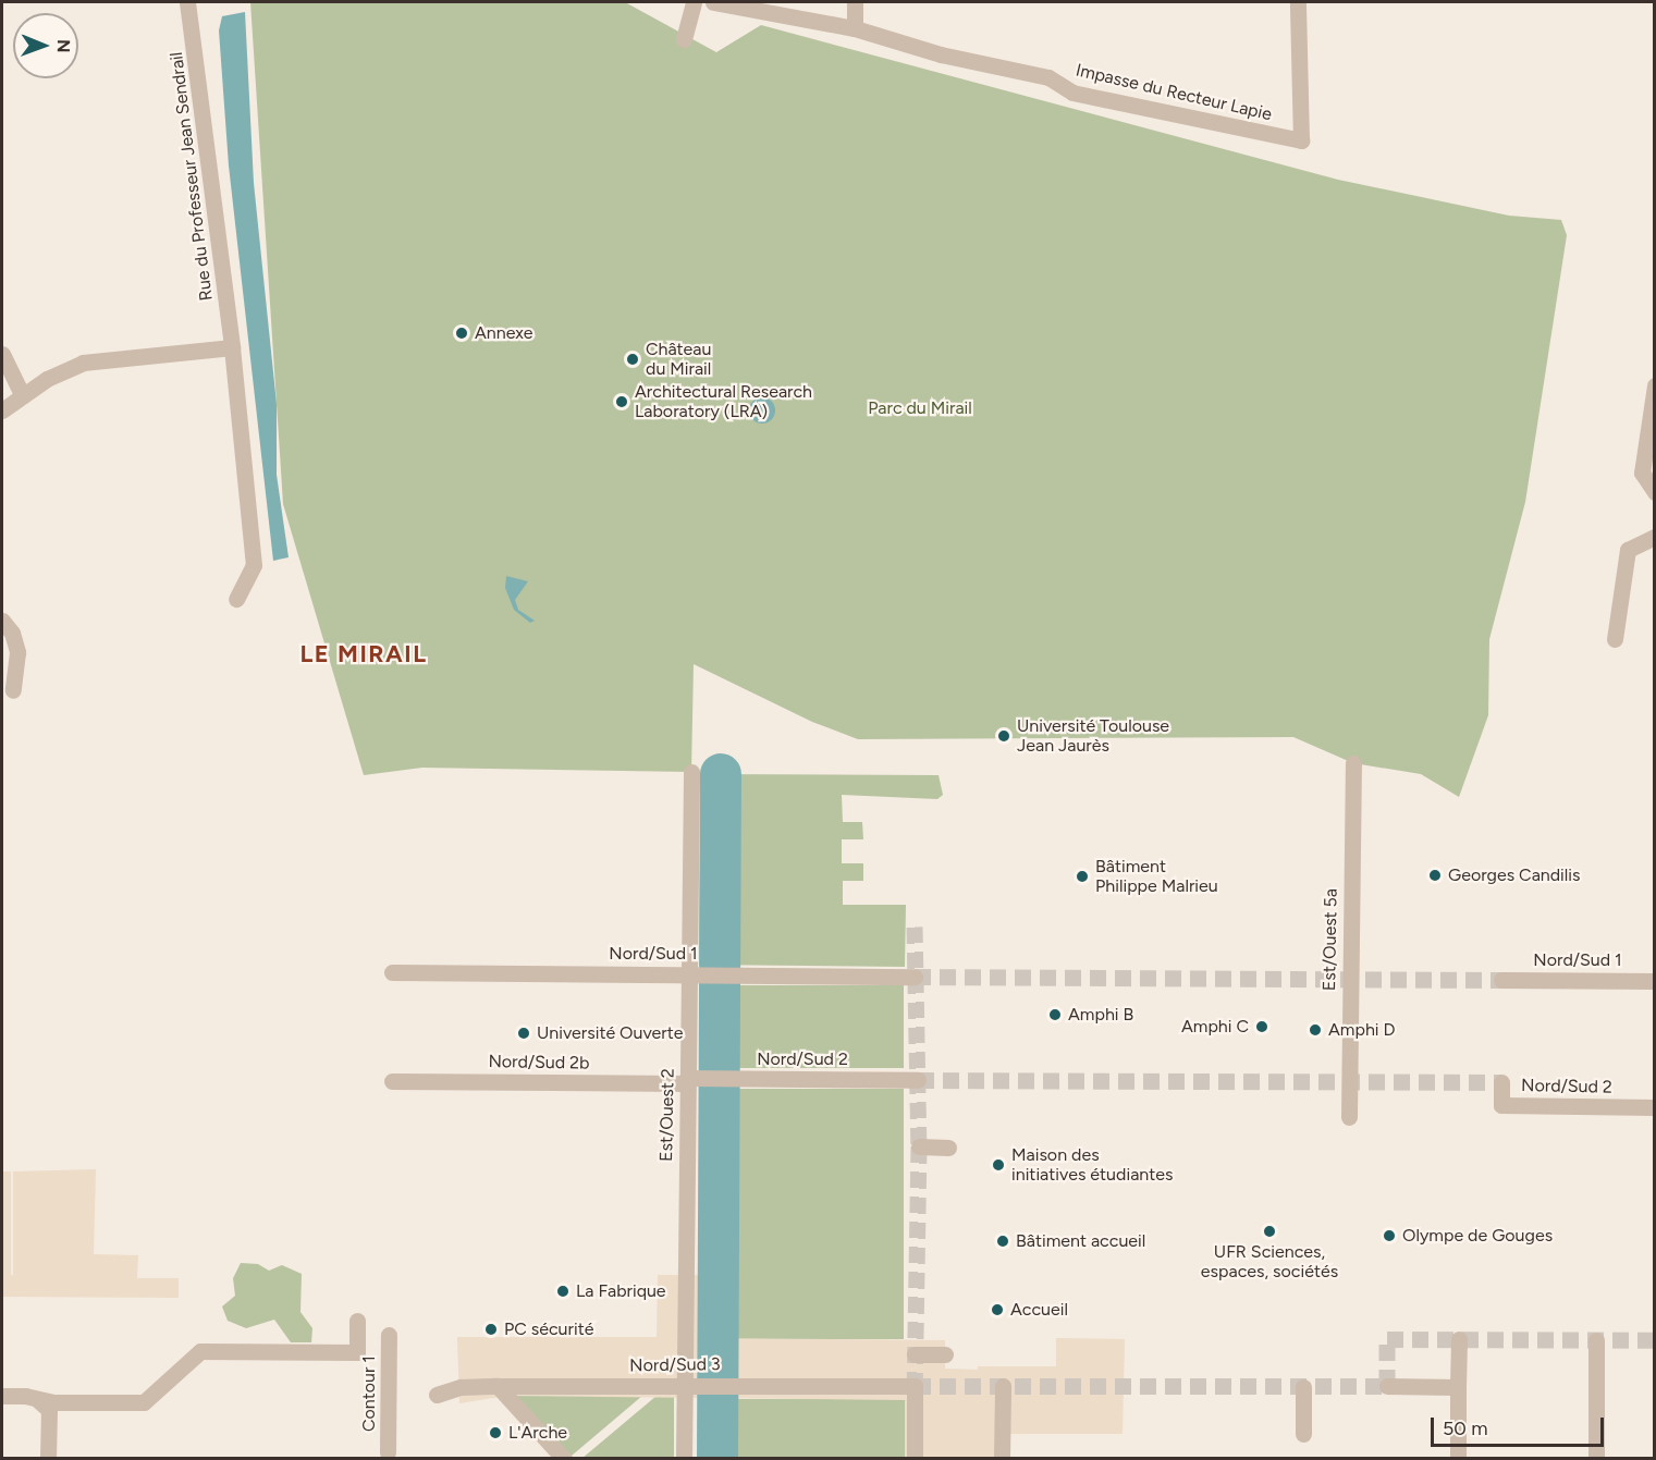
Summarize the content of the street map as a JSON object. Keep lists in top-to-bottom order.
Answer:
{
  "streets": {
    "street": [
      "Impasse du Recteur Lapie",
      "Rue du Professeur Jean Sendrail",
      "Est/Ouest 5a",
      "Nord/Sud 1",
      "Nord/Sud 2",
      "Nord/Sud 2b",
      "Est/Ouest 2",
      "Nord/Sud 3",
      "Contour 1"
    ]
  },
  "crossings": [
    ["Nord/Sud 1", "Est/Ouest 2"],
    ["Nord/Sud 2", "Nord/Sud 2b"],
    ["Nord/Sud 2", "Est/Ouest 2"],
    ["Nord/Sud 2b", "Est/Ouest 2"],
    ["Est/Ouest 2", "Nord/Sud 3"]
  ],
  "districts": ["LE MIRAIL"],
  "parks": ["Parc du Mirail"],
  "places": [
    "Annexe",
    "Château du Mirail",
    "Architectural Research Laboratory (LRA)",
    "Université Toulouse Jean Jaurès",
    "Georges Candilis",
    "Bâtiment Philippe Malrieu",
    "Amphi B",
    "Amphi C",
    "Amphi D",
    "Université Ouverte",
    "Maison des initiatives étudiantes",
    "UFR Sciences, espaces, sociétés",
    "Olympe de Gouges",
    "Bâtiment accueil",
    "La Fabrique",
    "Accueil",
    "PC sécurité",
    "L'Arche"
  ],
  "scale_bar": "50 m",
  "north": "right"
}
